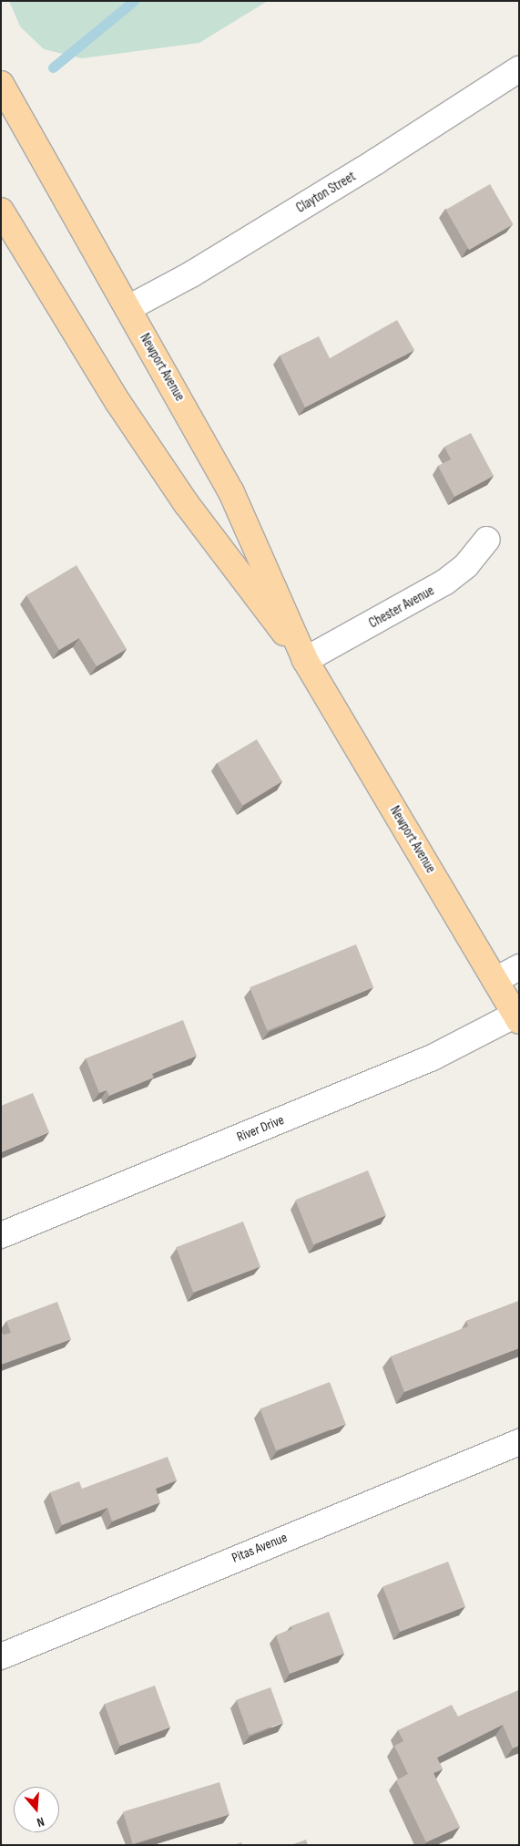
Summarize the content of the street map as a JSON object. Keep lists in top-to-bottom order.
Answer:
{
  "streets": {
    "main road": ["Newport Avenue"],
    "street": [
      "Clayton Street",
      "Chester Avenue",
      "River Drive",
      "Pitas Avenue"
    ]
  },
  "crossings": [
    ["Clayton Street", "Newport Avenue"],
    ["Newport Avenue", "Chester Avenue"],
    ["Newport Avenue", "River Drive"]
  ],
  "north": "bottom"
}
